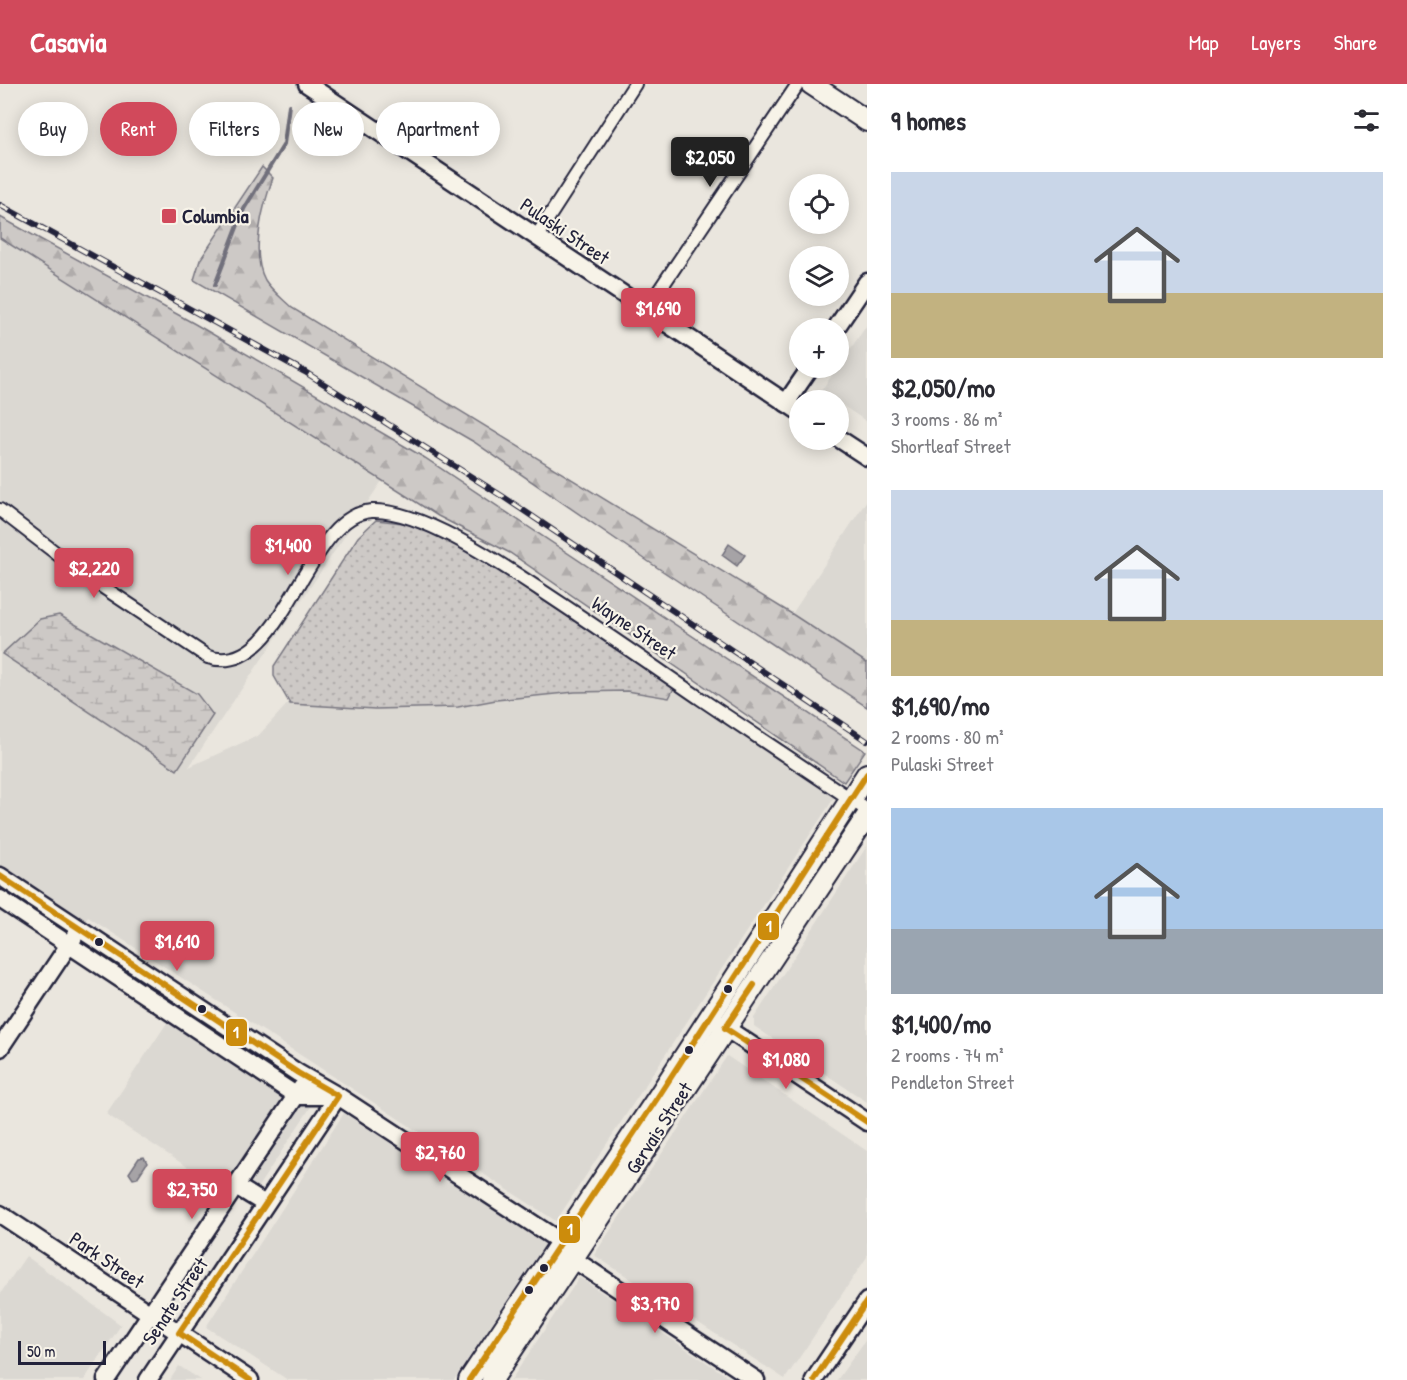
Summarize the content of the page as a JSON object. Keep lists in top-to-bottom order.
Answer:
{
  "streets": {
    "main road": ["Gervais Street"],
    "street": [
      "Pulaski Street",
      "Wayne Street",
      "Park Street",
      "Senate Street"
    ]
  },
  "crossings": [
    ["Wayne Street", "Gervais Street"],
    ["Park Street", "Senate Street"]
  ],
  "places": {
    "transit": ["Columbia"]
  },
  "lines": ["transit line 1"],
  "scale_bar": "50 m",
  "page": {
    "header": "Casavia",
    "nav": ["Map", "Layers", "Share"],
    "heading": "9 homes",
    "chip": [
      "Buy",
      "Rent",
      "Filters",
      "New",
      "Apartment"
    ],
    "price": [
      "$2,050",
      "$1,690",
      "$1,400",
      "$2,220",
      "$1,610",
      "$1,080",
      "$2,760",
      "$2,750",
      "$3,170"
    ],
    "list": [
      {
        "name": "$2,050/mo",
        "note": "3 rooms · 86 m² · Shortleaf Street"
      },
      {
        "name": "$1,690/mo",
        "note": "2 rooms · 80 m² · Pulaski Street"
      },
      {
        "name": "$1,400/mo",
        "note": "2 rooms · 74 m² · Pendleton Street"
      }
    ],
    "map_buttons": ["+", "−"],
    "scale": "50 m"
  }
}
